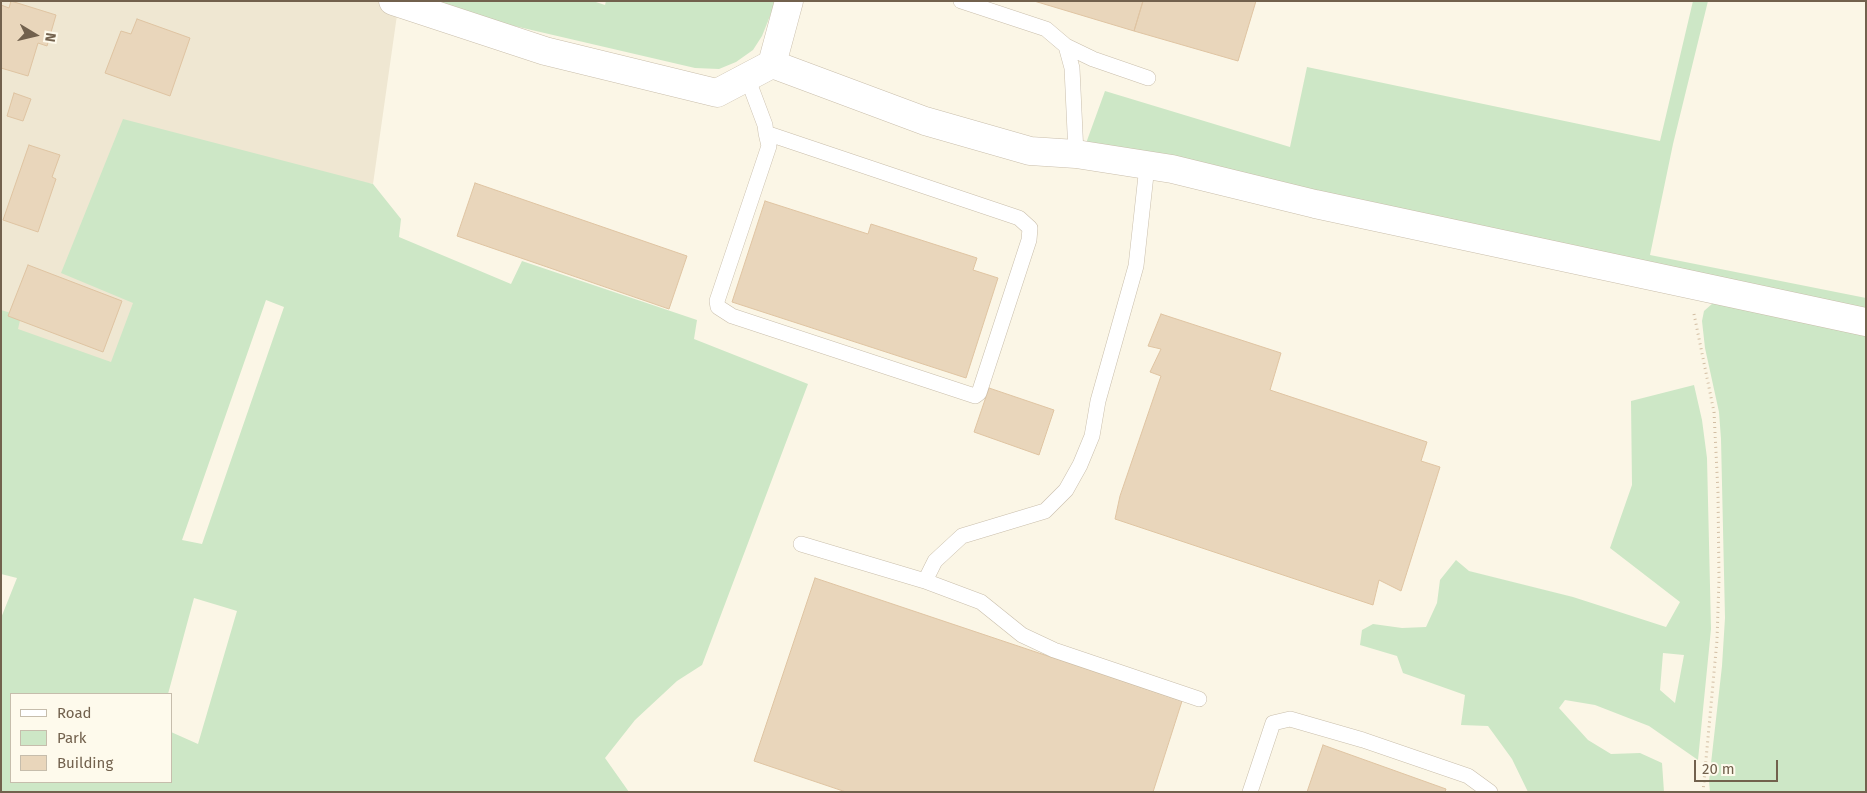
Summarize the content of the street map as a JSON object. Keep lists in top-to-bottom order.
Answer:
{
  "legend": ["Road", "Park", "Building"],
  "scale_bar": "20 m",
  "north": "right"
}
